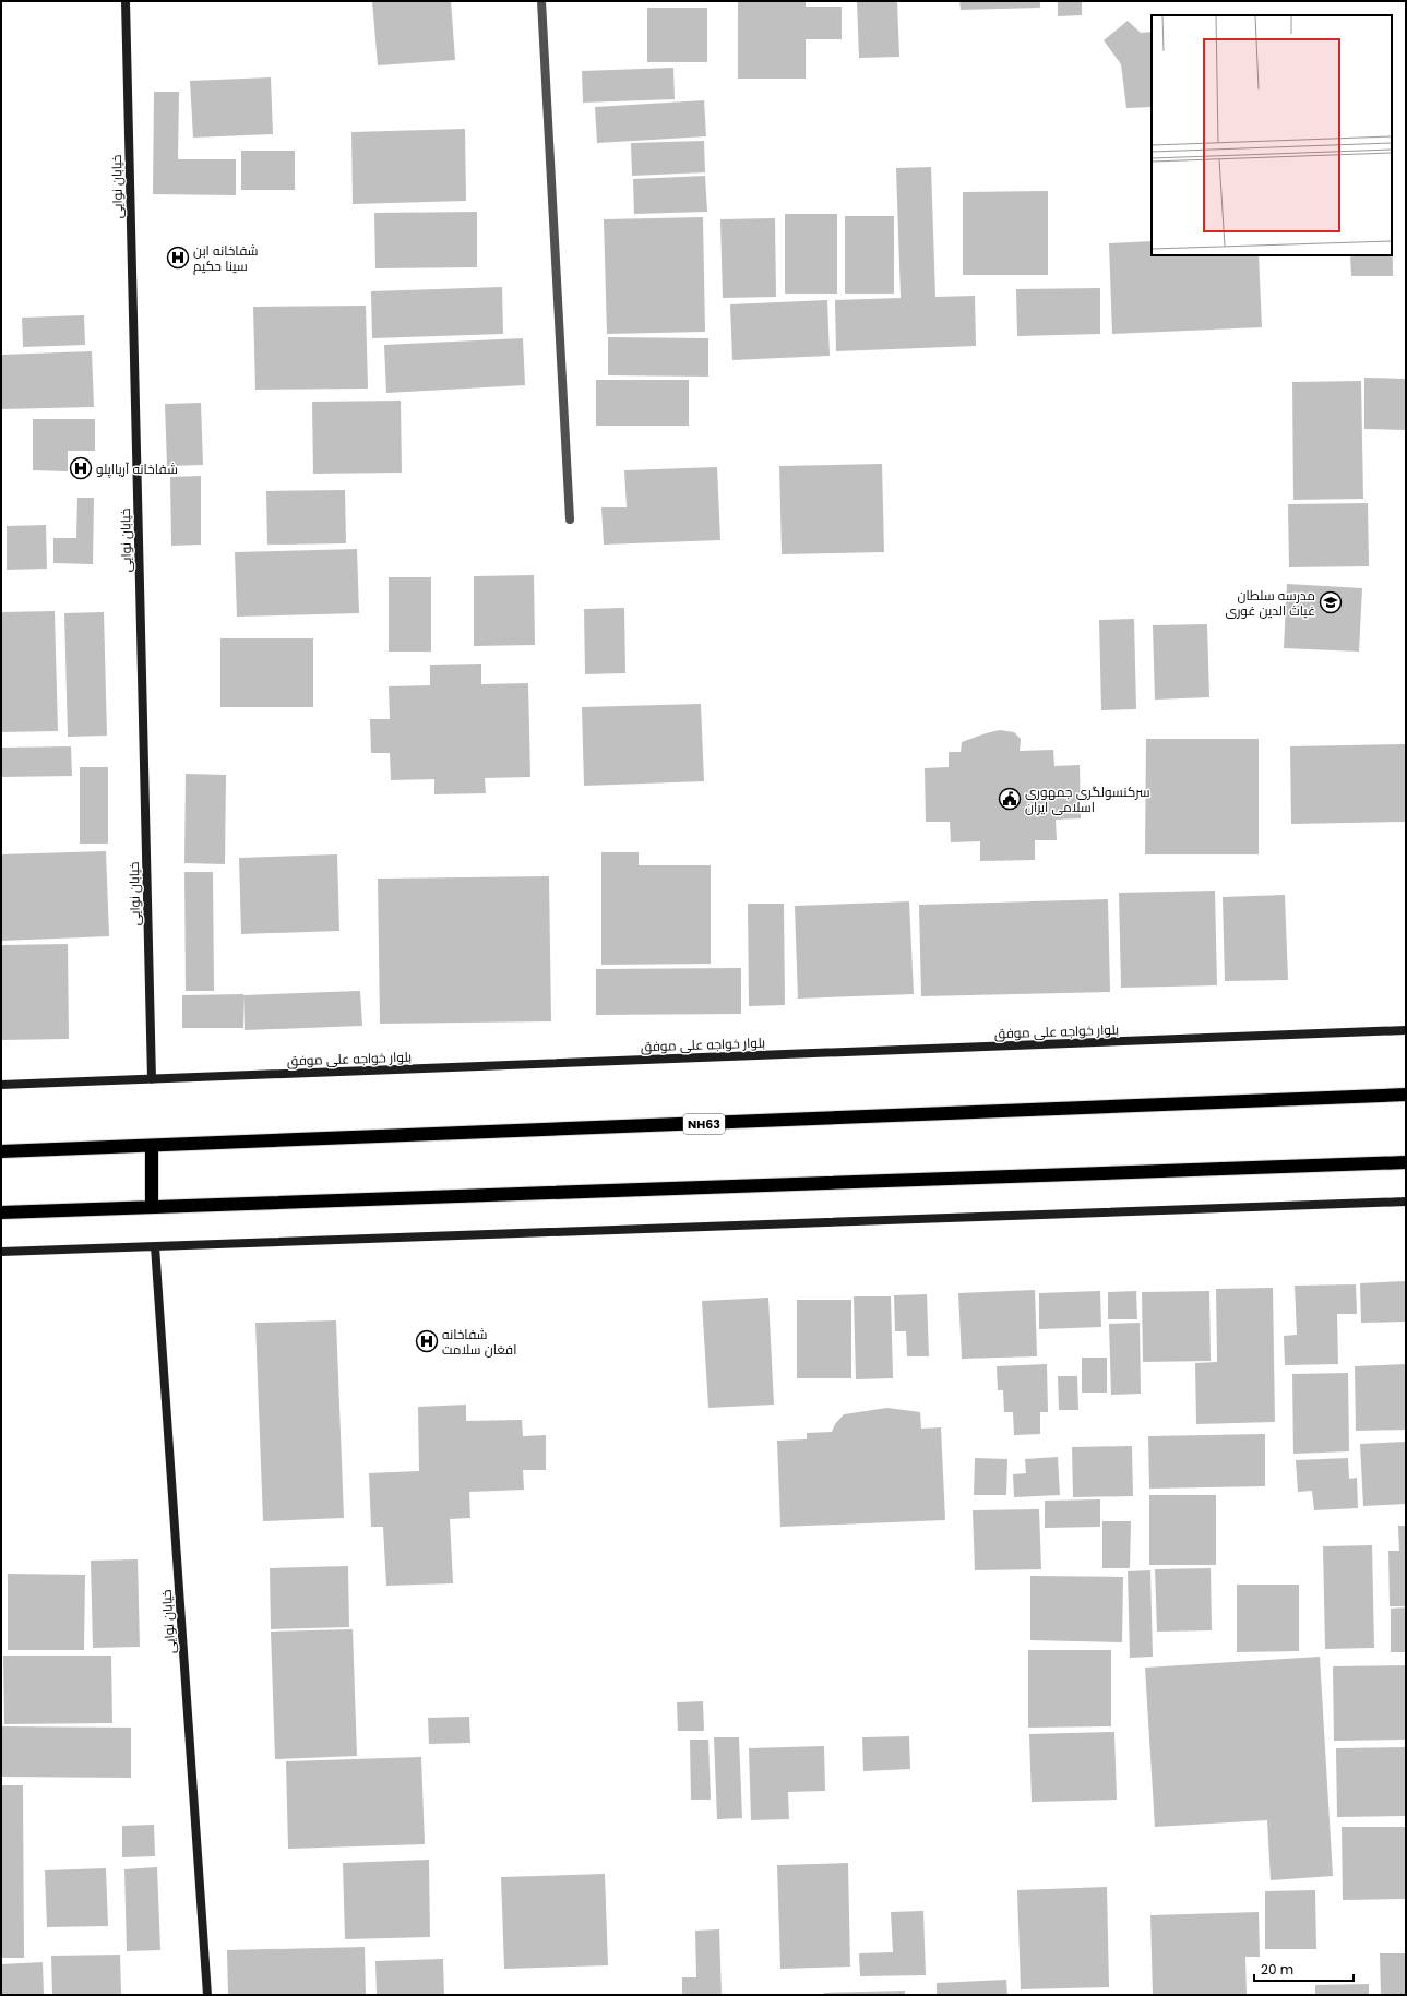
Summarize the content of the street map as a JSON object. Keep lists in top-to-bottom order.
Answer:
{
  "streets": {
    "highway": ["NH63"],
    "street": ["خیابان نوایی", "بلوار خواجه علی موفق"]
  },
  "crossings": [
    ["خیابان نوایی", "بلوار خواجه علی موفق"]
  ],
  "places": {
    "hospital": ["شفاخانه ابن سینا حکیم", "شفاخانه آریااپلو", "شفاخانه افغان سلامت"],
    "school or university": ["مدرسه سلطان غیاث الدین غوری"],
    "public building": ["سرکنسولگری جمهوری اسلامی ایران"]
  },
  "scale_bar": "20 m"
}
